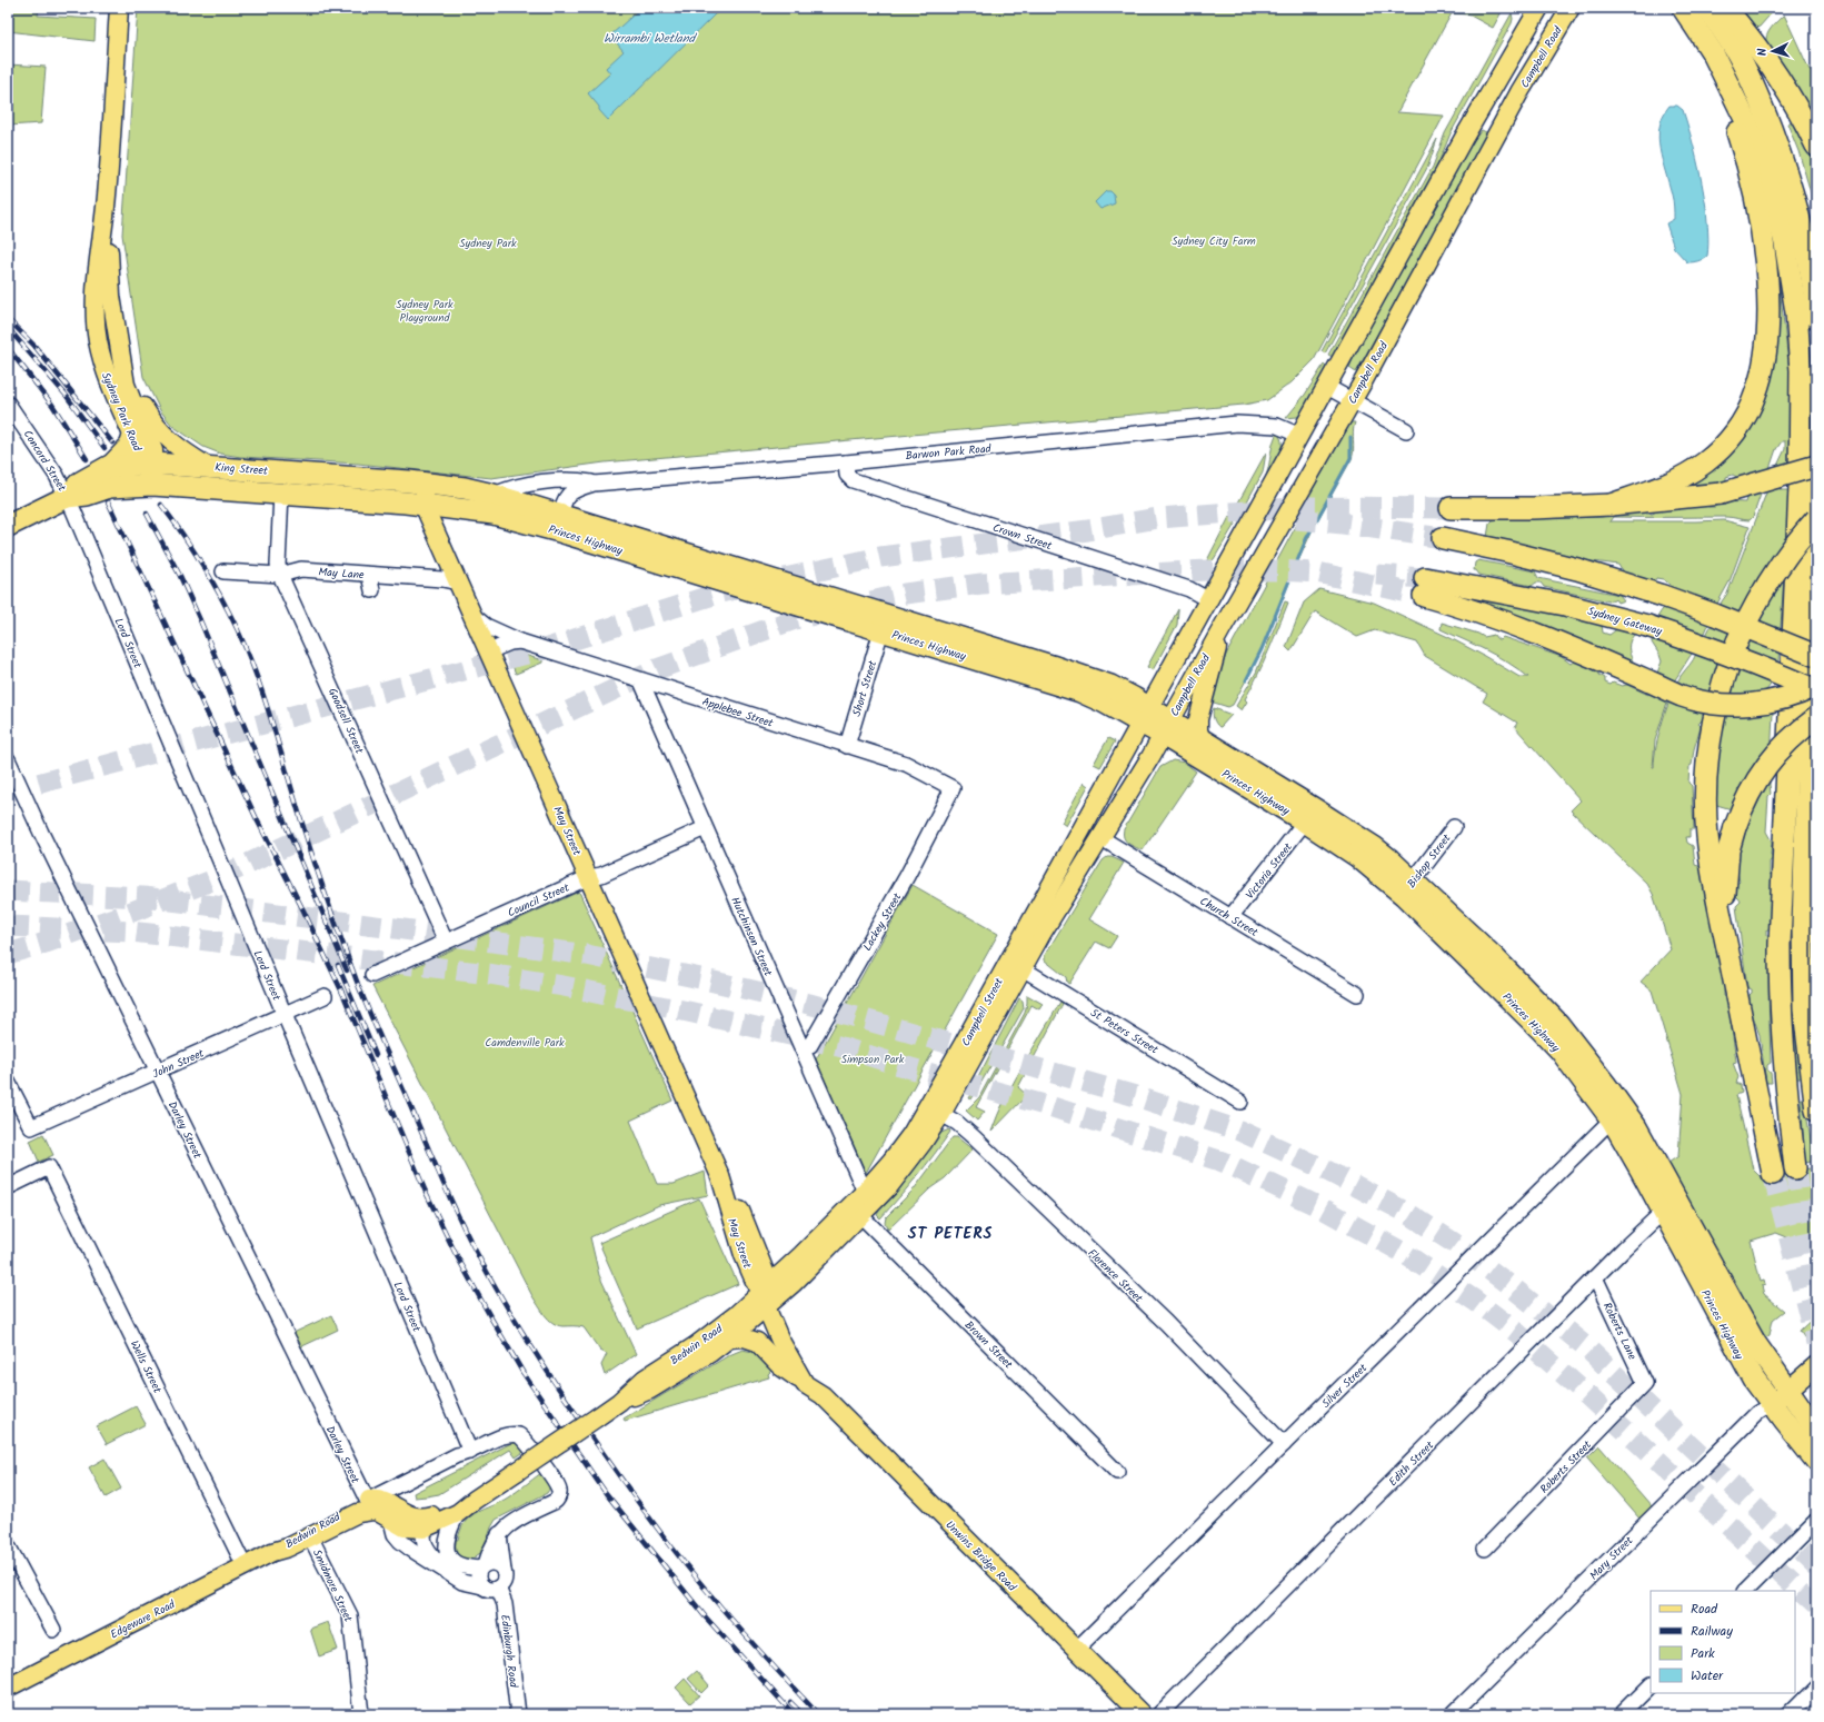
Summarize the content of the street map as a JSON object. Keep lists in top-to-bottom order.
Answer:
{
  "streets": {
    "highway": ["King Street", "Princes Highway", "Sydney Gateway"],
    "main road": [
      "Campbell Road",
      "Sydney Park Road",
      "May Street",
      "Campbell Street",
      "Bedwin Road",
      "Unwins Bridge Road",
      "Edgeware Road"
    ],
    "street": [
      "Barwon Park Road",
      "Concord Street",
      "Crown Street",
      "May Lane",
      "Lord Street",
      "Short Street",
      "Applebee Street",
      "Goodsell Street",
      "Bishop Street",
      "Victoria Street",
      "Council Street",
      "Church Street",
      "Lackey Street",
      "Hutchinson Street",
      "St Peters Street",
      "John Street",
      "Darley Street",
      "Florence Street",
      "Roberts Lane",
      "Brown Street",
      "Wells Street",
      "Silver Street",
      "Edith Street",
      "Roberts Street",
      "Mary Street",
      "Smidmore Street",
      "Edinburgh Road"
    ]
  },
  "crossings": [
    ["Campbell Road", "Princes Highway"],
    ["Campbell Road", "Campbell Street"],
    ["Sydney Park Road", "King Street"],
    ["Barwon Park Road", "Crown Street"],
    ["Barwon Park Road", "Princes Highway"],
    ["Concord Street", "King Street"],
    ["Concord Street", "Lord Street"],
    ["King Street", "Princes Highway"],
    ["King Street", "Lord Street"],
    ["King Street", "Goodsell Street"],
    ["King Street", "May Street"],
    ["Princes Highway", "Short Street"],
    ["Princes Highway", "May Street"],
    ["Princes Highway", "Bishop Street"],
    ["Princes Highway", "Victoria Street"],
    ["Princes Highway", "Campbell Street"],
    ["Princes Highway", "Silver Street"],
    ["Princes Highway", "Edith Street"],
    ["Princes Highway", "Mary Street"],
    ["May Lane", "Goodsell Street"],
    ["May Lane", "May Street"],
    ["Lord Street", "John Street"],
    ["Short Street", "Applebee Street"],
    ["Applebee Street", "May Street"],
    ["Applebee Street", "Lackey Street"],
    ["Applebee Street", "Hutchinson Street"],
    ["Goodsell Street", "Council Street"],
    ["May Street", "Council Street"],
    ["May Street", "Campbell Street"],
    ["May Street", "Bedwin Road"],
    ["May Street", "Unwins Bridge Road"],
    ["Victoria Street", "Church Street"],
    ["Council Street", "Hutchinson Street"],
    ["Church Street", "Campbell Street"],
    ["Lackey Street", "Hutchinson Street"],
    ["Hutchinson Street", "Campbell Street"],
    ["Campbell Street", "St Peters Street"],
    ["Campbell Street", "Florence Street"],
    ["Campbell Street", "Bedwin Road"],
    ["Campbell Street", "Brown Street"],
    ["Campbell Street", "Unwins Bridge Road"],
    ["John Street", "Darley Street"],
    ["Darley Street", "Bedwin Road"],
    ["Florence Street", "Silver Street"],
    ["Roberts Lane", "Edith Street"],
    ["Roberts Lane", "Roberts Street"],
    ["Bedwin Road", "Unwins Bridge Road"],
    ["Bedwin Road", "Smidmore Street"],
    ["Bedwin Road", "Edgeware Road"],
    ["Wells Street", "Edgeware Road"],
    ["Silver Street", "Unwins Bridge Road"]
  ],
  "districts": ["ST PETERS"],
  "water": ["Wirrambi Wetland"],
  "parks": [
    "Sydney City Farm",
    "Sydney Park",
    "Sydney Park Playground",
    "Camdenville Park",
    "Simpson Park"
  ],
  "legend": [
    "Road",
    "Railway",
    "Park",
    "Water"
  ],
  "north": "left"
}
